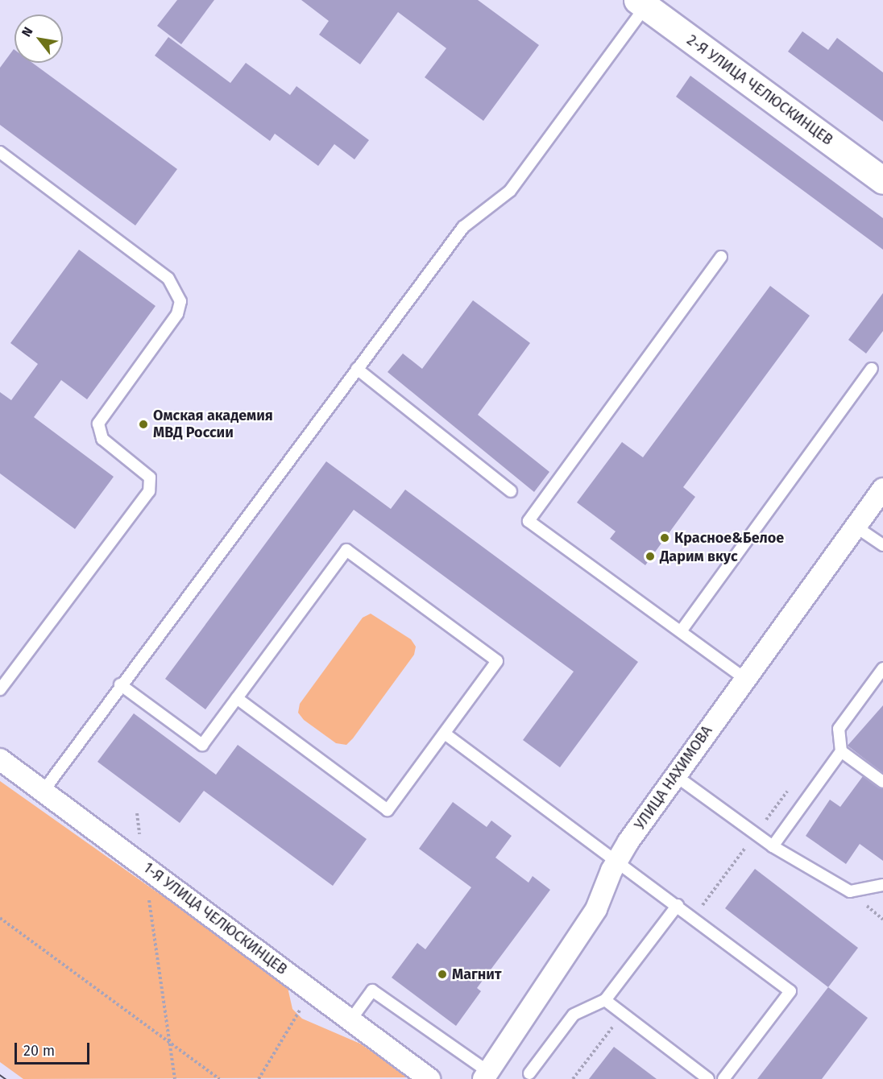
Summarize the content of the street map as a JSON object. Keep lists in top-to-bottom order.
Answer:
{
  "streets": {
    "street": ["2-Я УЛИЦА ЧЕЛЮСКИНЦЕВ", "УЛИЦА НАХИМОВА", "1-Я УЛИЦА ЧЕЛЮСКИНЦЕВ"]
  },
  "places": [
    "Омская академия МВД России",
    "Красное&Белое",
    "Дарим вкус",
    "Магнит"
  ],
  "scale_bar": "20 m",
  "north": "top left"
}
